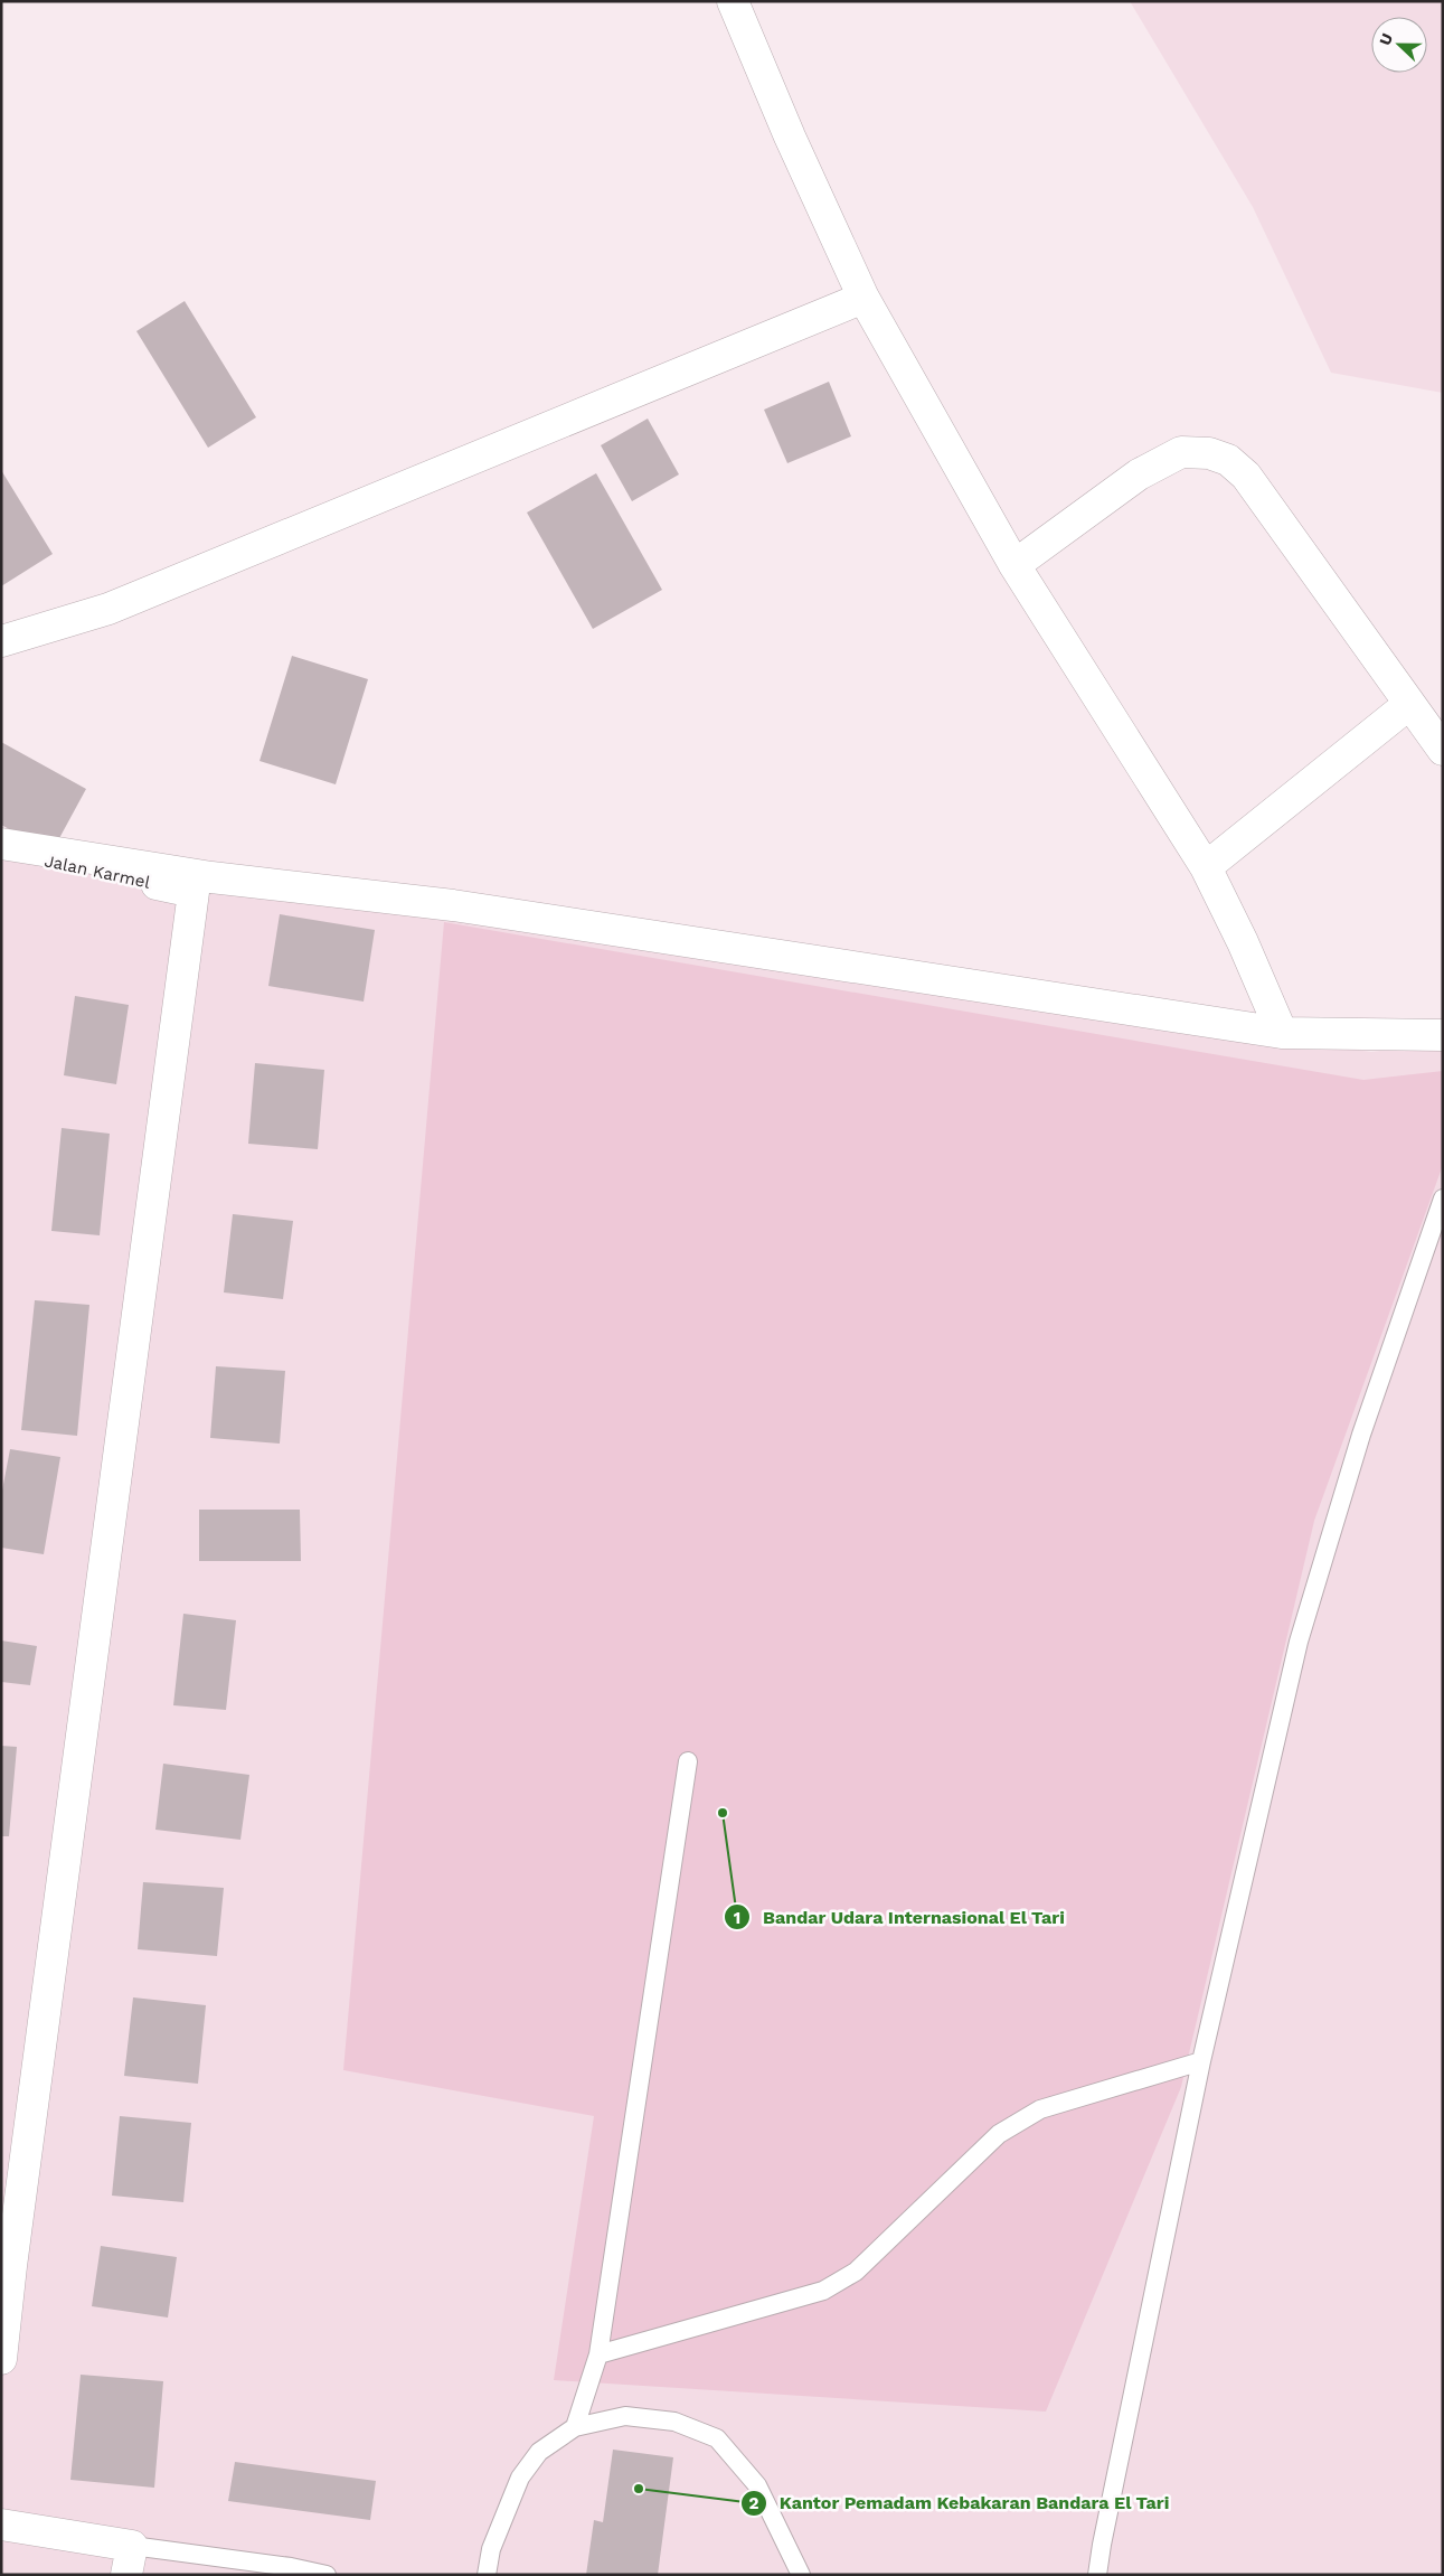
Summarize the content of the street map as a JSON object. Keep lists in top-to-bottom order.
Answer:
{
  "streets": {
    "street": ["Jalan Karmel"]
  },
  "places": ["Bandar Udara Internasional El Tari", "Kantor Pemadam Kebakaran Bandara El Tari"],
  "north": "left"
}
